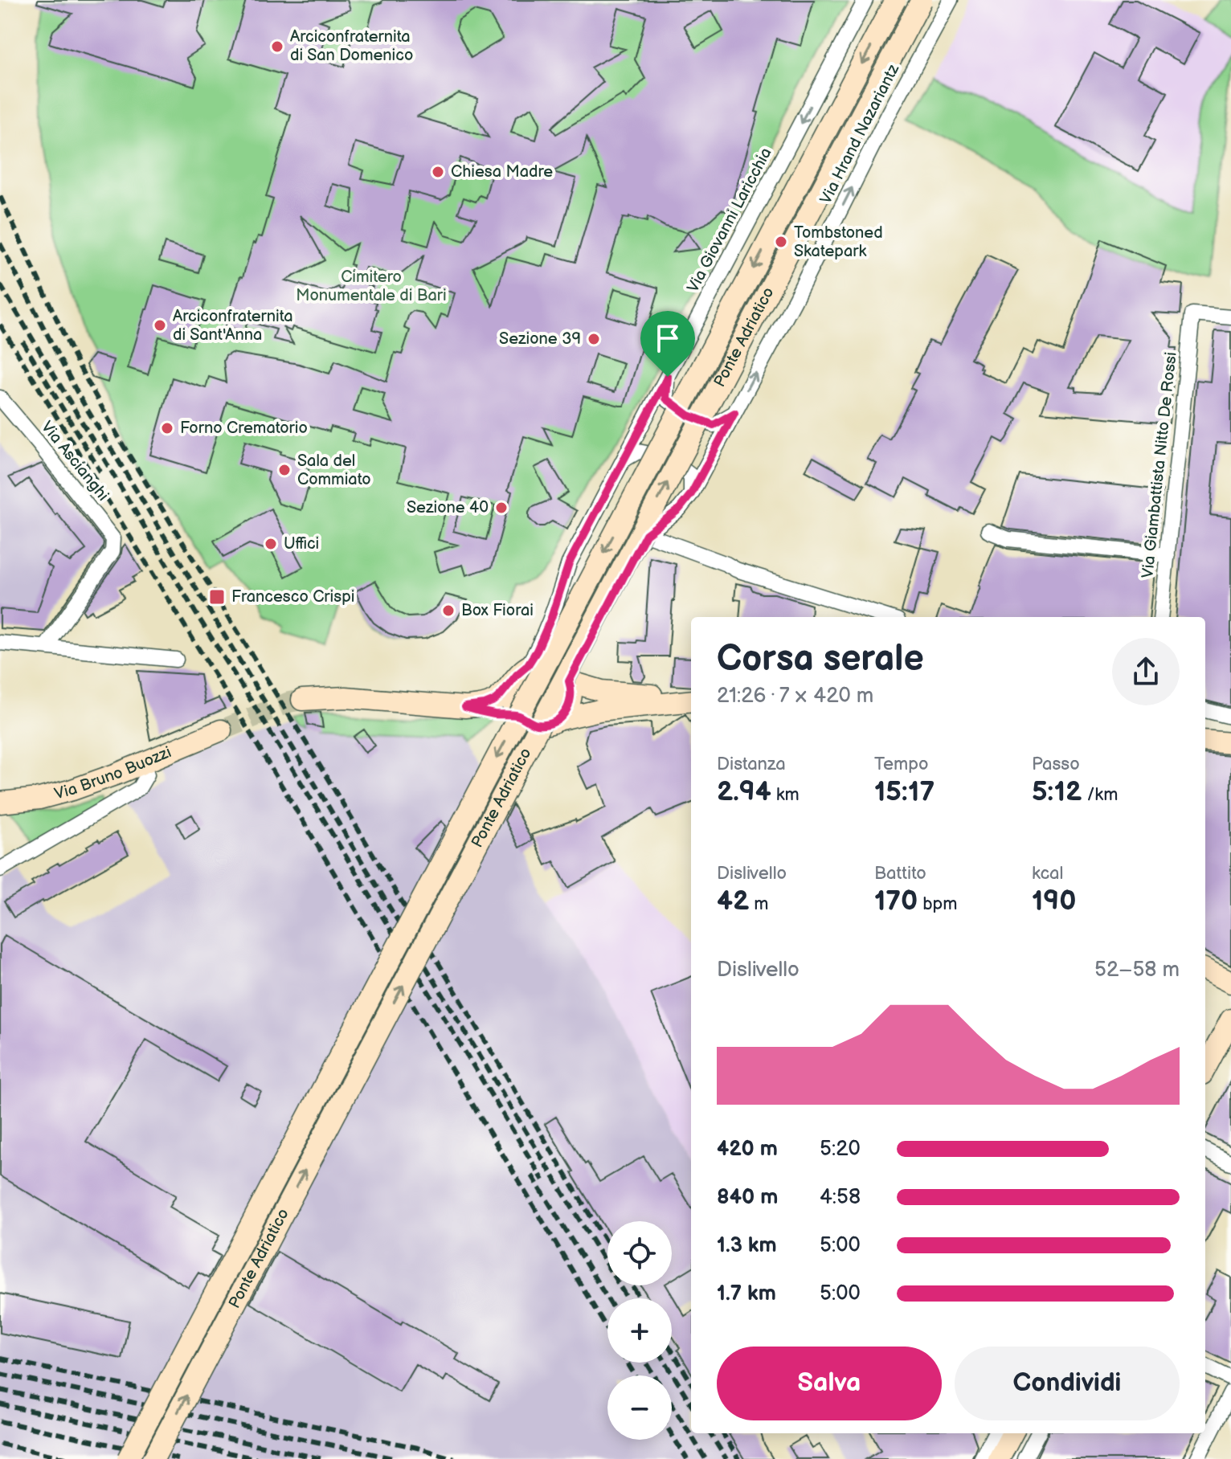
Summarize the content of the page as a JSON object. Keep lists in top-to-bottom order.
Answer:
{
  "streets": {
    "main road": ["Ponte Adriatico", "Via Bruno Buozzi"],
    "street": [
      "Via Hrand Nazariantz",
      "Via Giovanni Laricchia",
      "Via Ascianghi",
      "Via Giambattista Nitto De Rossi"
    ]
  },
  "crossings": [
    ["Via Hrand Nazariantz", "Via Giovanni Laricchia"]
  ],
  "one_way": ["Via Hrand Nazariantz", "Via Giovanni Laricchia"],
  "parks": ["Cimitero Monumentale di Bari"],
  "places": {
    "other": [
      "Arciconfraternita di San Domenico",
      "Chiesa Madre",
      "Tombstoned Skatepark",
      "Arciconfraternita di Sant'Anna",
      "Sezione 39",
      "Forno Crematorio",
      "Sala del Commiato",
      "Sezione 40",
      "Uffici",
      "Box Fiorai"
    ],
    "transit": ["Francesco Crispi"]
  },
  "page": {
    "heading": ["Corsa serale", "21:26 · 7 × 420 m"],
    "stats": [
      ["Distanza", "2.94 km"],
      ["Tempo", "15:17"],
      ["Passo", "5:12 /km"],
      ["Dislivello", "42 m"],
      ["Battito", "170 bpm"],
      ["kcal", "190"]
    ],
    "chart": ["Dislivello", "52–58 m"],
    "list": [
      {
        "name": "420 m",
        "note": "5:20"
      },
      {
        "name": "840 m",
        "note": "4:58"
      },
      {
        "name": "1.3 km",
        "note": "5:00"
      },
      {
        "name": "1.7 km",
        "note": "5:00"
      }
    ],
    "map_buttons": ["+", "−"],
    "buttons": ["Salva", "Condividi"]
  }
}
